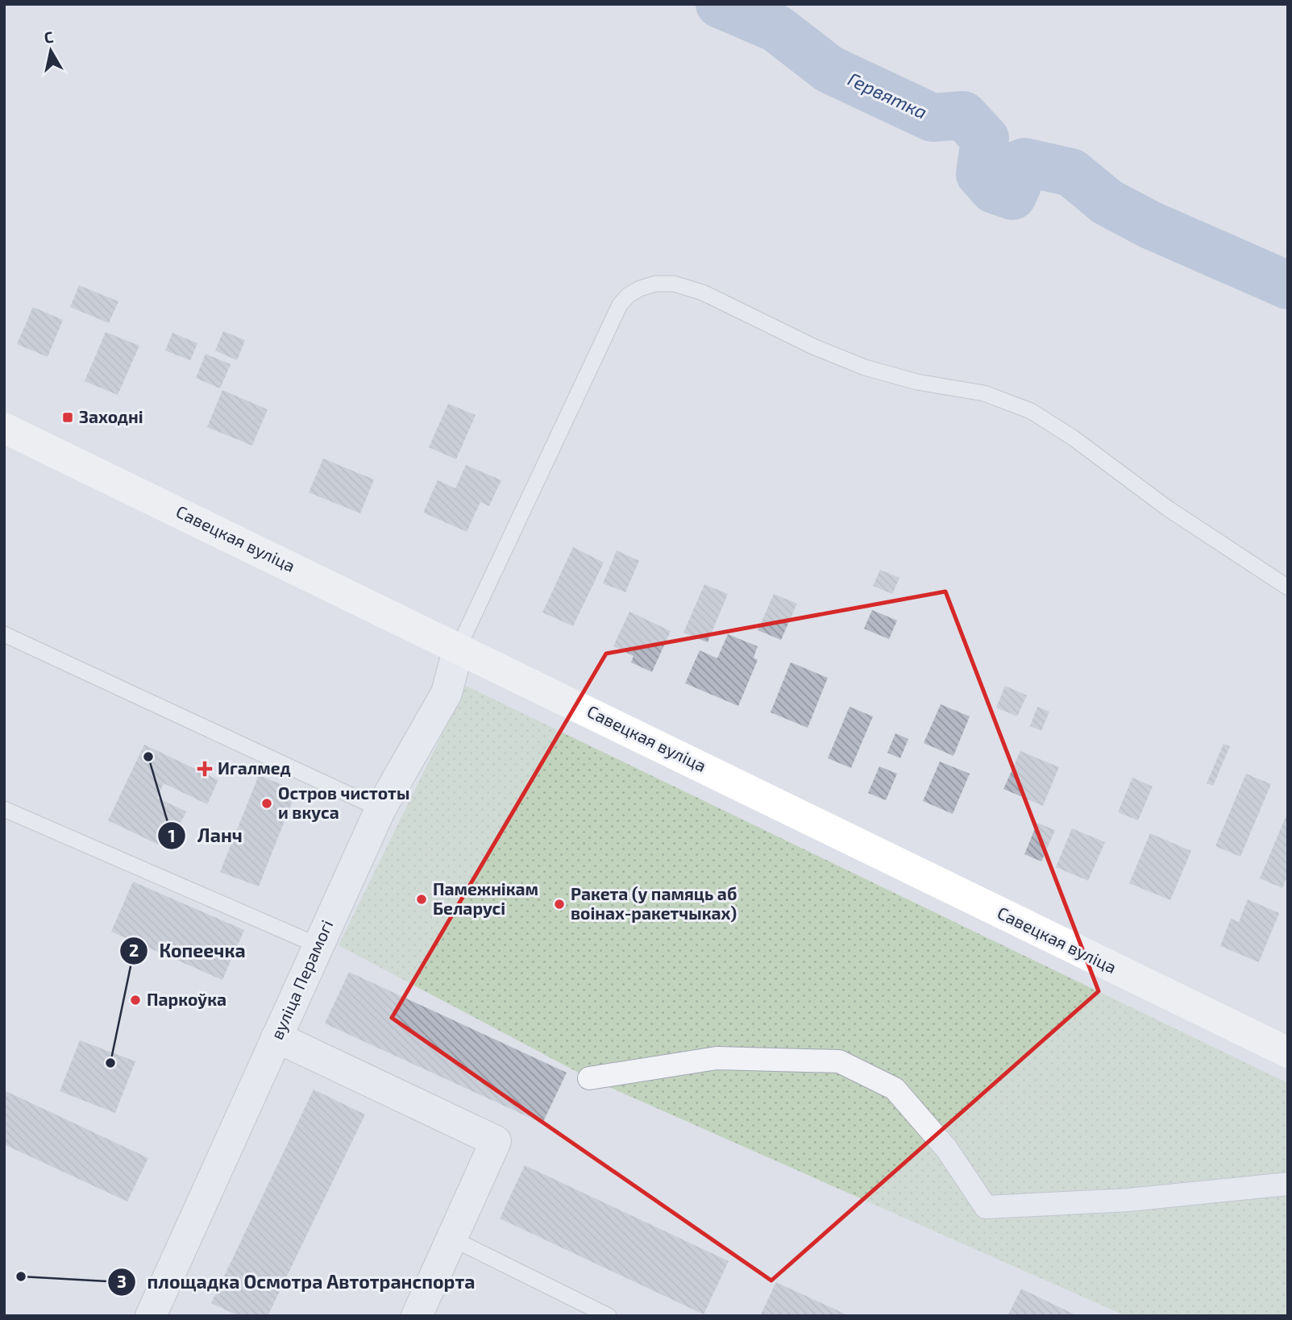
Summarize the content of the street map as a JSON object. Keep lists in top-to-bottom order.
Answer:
{
  "streets": {
    "main road": ["Савецкая вуліца"],
    "street": ["вуліца Перамогі"]
  },
  "crossings": [
    ["Савецкая вуліца", "вуліца Перамогі"]
  ],
  "water": ["Гервятка"],
  "places": {
    "transit": ["Заходні"],
    "other": [
      "Ланч",
      "Остров чистоты и вкуса",
      "Памежнікам Беларусі",
      "Ракета (у памяць аб воінах-ракетчыках)",
      "Паркоўка",
      "Копеечка",
      "площадка Осмотра Автотранспорта"
    ],
    "health": ["Игалмед"]
  },
  "north": "top"
}
